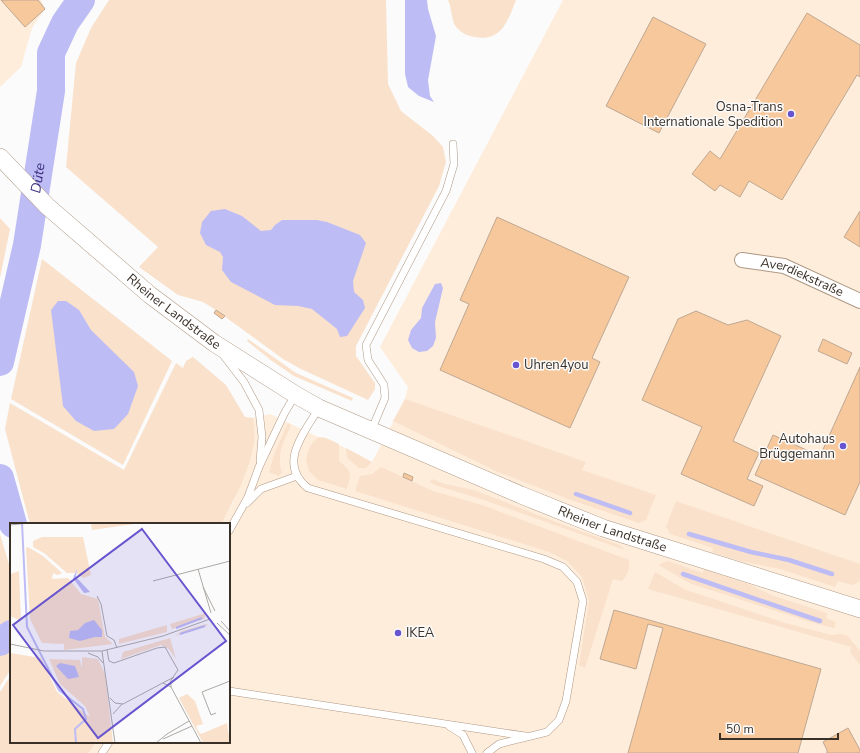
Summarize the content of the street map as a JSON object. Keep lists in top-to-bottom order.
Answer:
{
  "streets": {
    "street": ["Averdiekstraße", "Rheiner Landstraße"]
  },
  "water": ["Düte"],
  "places": [
    "Osna-Trans Internationale Spedition",
    "Uhren4you",
    "Autohaus Brüggemann",
    "IKEA"
  ],
  "scale_bar": "50 m"
}
